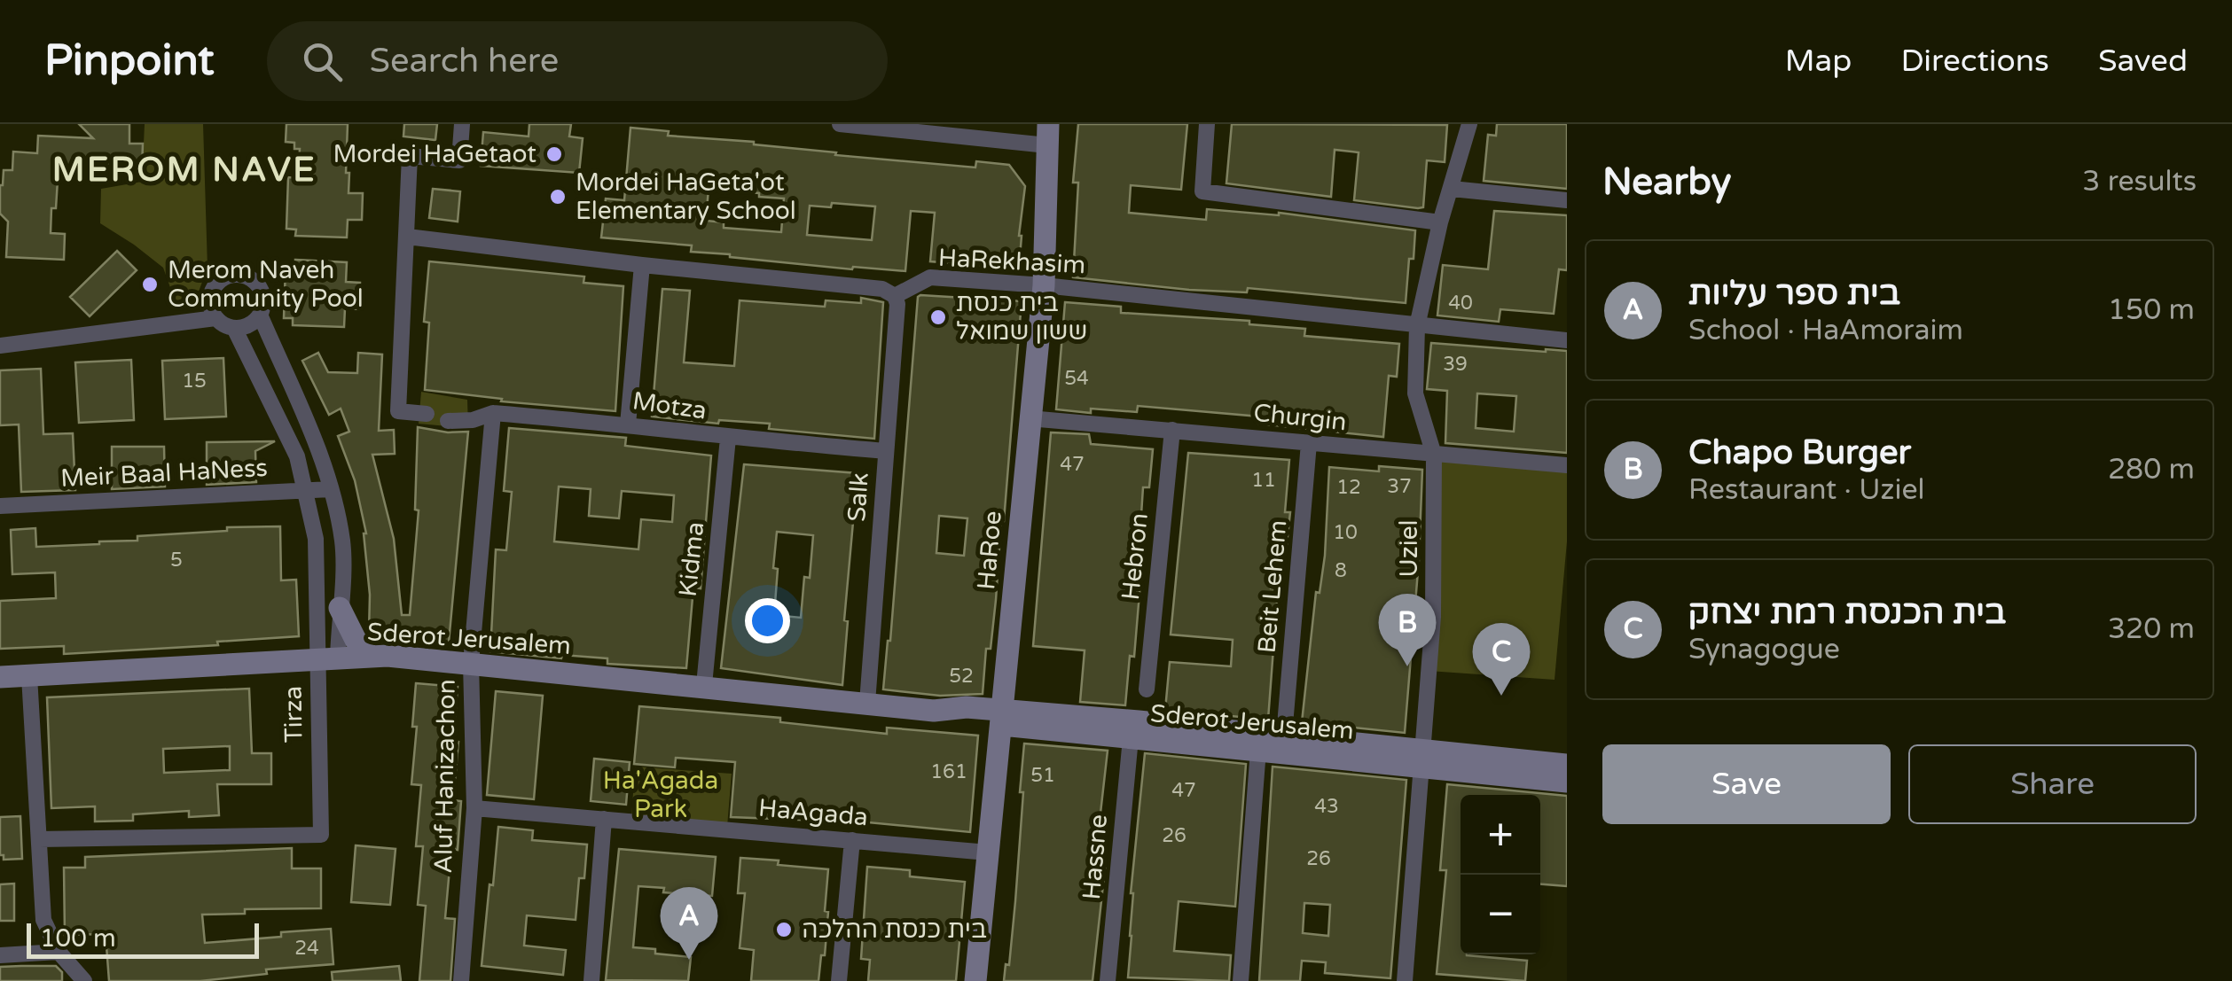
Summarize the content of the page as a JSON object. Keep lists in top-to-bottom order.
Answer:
{
  "streets": {
    "street": [
      "HaRekhasim",
      "Motza",
      "Churgin",
      "Meir Baal HaNess",
      "Salk",
      "Uziel",
      "HaRoe",
      "Hebron",
      "Kidma",
      "Beit Lehem",
      "Sderot Jerusalem",
      "Tirza",
      "Aluf Hanizachon",
      "HaAgada",
      "Hassne"
    ]
  },
  "crossings": [
    ["HaRekhasim", "Salk"],
    ["HaRekhasim", "Uziel"],
    ["HaRekhasim", "HaRoe"],
    ["Motza", "Salk"],
    ["Motza", "Kidma"],
    ["Motza", "Aluf Hanizachon"],
    ["Churgin", "Uziel"],
    ["Churgin", "HaRoe"],
    ["Churgin", "Hebron"],
    ["Churgin", "Beit Lehem"],
    ["Meir Baal HaNess", "Tirza"],
    ["Salk", "Sderot Jerusalem"],
    ["Uziel", "Sderot Jerusalem"],
    ["HaRoe", "Sderot Jerusalem"],
    ["HaRoe", "HaAgada"],
    ["Kidma", "Sderot Jerusalem"],
    ["Beit Lehem", "Sderot Jerusalem"],
    ["Sderot Jerusalem", "Tirza"],
    ["Sderot Jerusalem", "Aluf Hanizachon"],
    ["Sderot Jerusalem", "Hassne"],
    ["Aluf Hanizachon", "HaAgada"]
  ],
  "districts": ["MEROM NAVE"],
  "parks": ["Ha'Agada Park"],
  "places": [
    "Mordei HaGetaot",
    "Mordei HaGeta'ot Elementary School",
    "Merom Naveh Community Pool",
    "בית כנסת ששון שמואל",
    "בית כנסת ההלכה"
  ],
  "house_numbers": [
    "40",
    "39",
    "54",
    "15",
    "47",
    "11",
    "37",
    "12",
    "10",
    "5",
    "8",
    "52",
    "161",
    "51",
    "47",
    "43",
    "26",
    "26",
    "24"
  ],
  "scale_bar": "100 m",
  "page": {
    "header": "Pinpoint",
    "search": "Search here",
    "nav": ["Map", "Directions", "Saved"],
    "heading": ["Nearby", "3 results"],
    "list": [
      {
        "mark": "A",
        "name": "בית ספר עליות",
        "note": "School · HaAmoraim",
        "value": "150 m"
      },
      {
        "mark": "B",
        "name": "Chapo Burger",
        "note": "Restaurant · Uziel",
        "value": "280 m"
      },
      {
        "mark": "C",
        "name": "בית הכנסת רמת יצחק",
        "note": "Synagogue",
        "value": "320 m"
      }
    ],
    "pins": ["B", "C", "A"],
    "buttons": ["Save", "Share"],
    "map_buttons": ["+", "−"],
    "scale": "100 m"
  }
}
